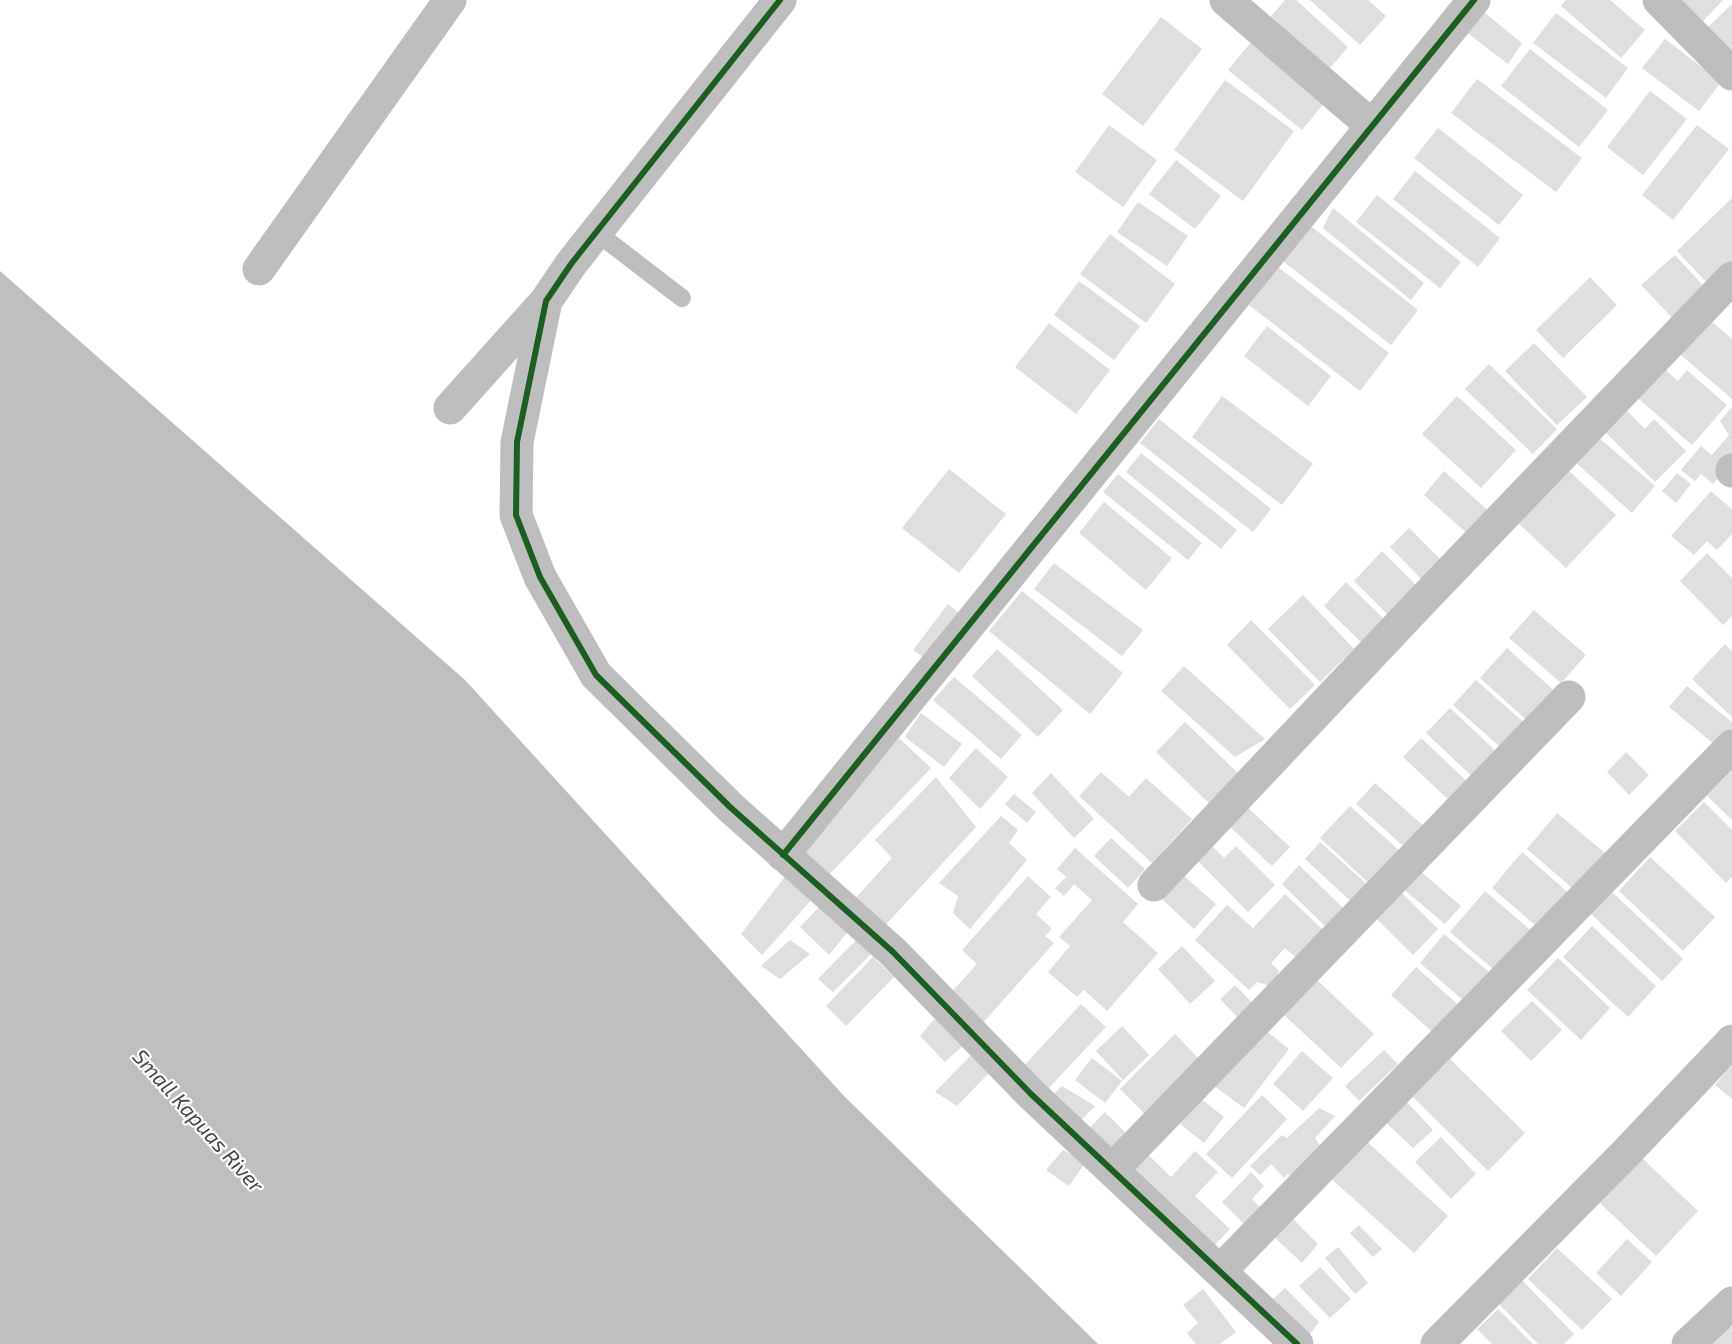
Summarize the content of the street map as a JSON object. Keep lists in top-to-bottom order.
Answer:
{
  "water": ["Small Kapuas River"]
}
